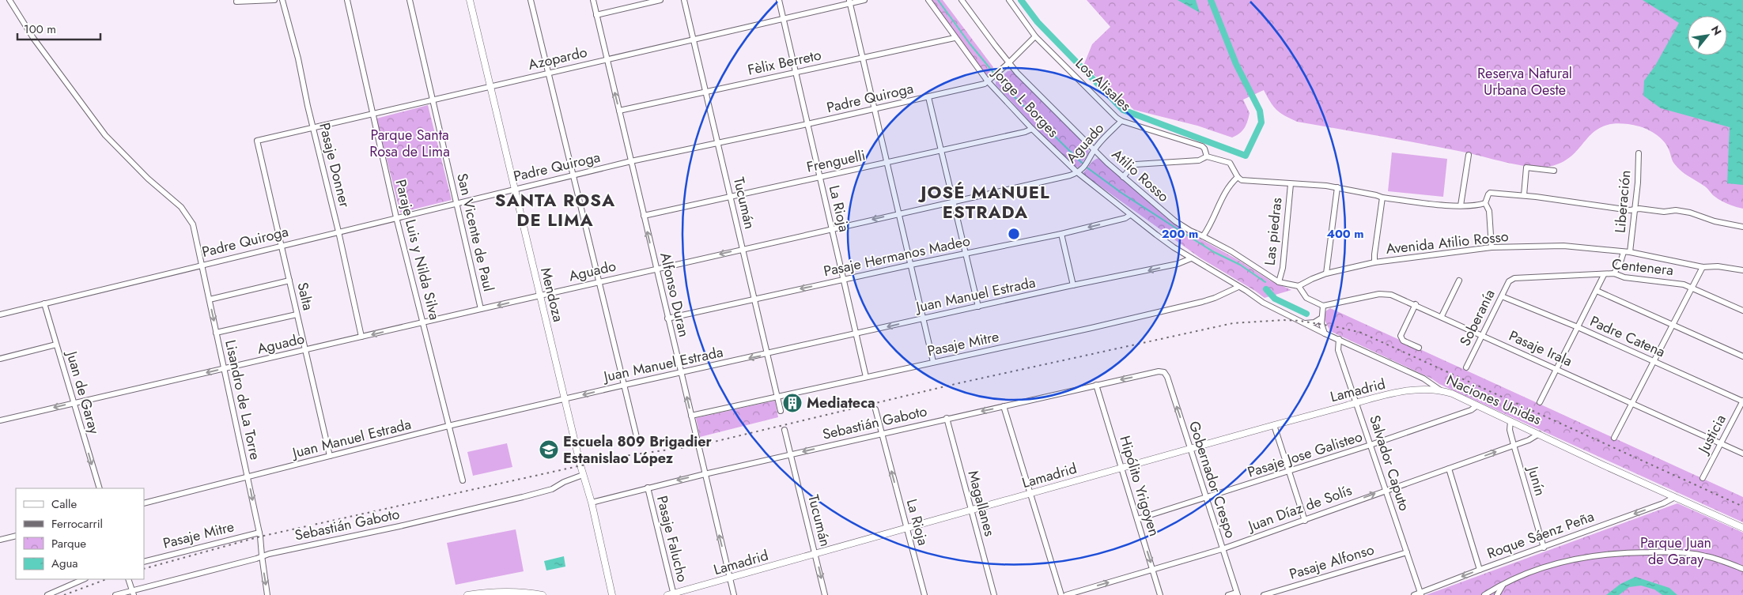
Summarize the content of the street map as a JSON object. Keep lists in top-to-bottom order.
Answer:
{
  "streets": {
    "street": [
      "Azopardo",
      "Fèlix Berreto",
      "Los Alisales",
      "Padre Quiroga",
      "Jorge L Borges",
      "Aguado",
      "Frenguelli",
      "Pasaje Donner",
      "Atilio Rosso",
      "Liberación",
      "Tucumán",
      "La Rioja",
      "Las piedras",
      "San Vicente de Paul",
      "Avenida Atilio Rosso",
      "Paraje Luis y Nilda Silva",
      "Pasaje Hermanos Madeo",
      "Centenera",
      "Mendoza",
      "Alfonso Duran",
      "Juan Manuel Estrada",
      "Salta",
      "Soberanía",
      "Padre Catena",
      "Pasaje Mitre",
      "Pasaje Irala",
      "Lamadrid",
      "Juan de Garay",
      "Lisandro de La Torre",
      "Naciones Unidas",
      "Sebastián Gaboto",
      "Justicia",
      "Pasaje Jose Galisteo",
      "Salvador Caputo",
      "Gobernador Crespo",
      "Junín",
      "Hipólito Yrigoyen",
      "Magallanes",
      "Juan Díaz de Solís",
      "Roque Sáenz Peña",
      "Pasaje Falucho",
      "Pasaje Alfonso"
    ]
  },
  "crossings": [
    ["Azopardo", "Pasaje Donner"],
    ["Azopardo", "Tucumán"],
    ["Azopardo", "La Rioja"],
    ["Azopardo", "San Vicente de Paul"],
    ["Azopardo", "Paraje Luis y Nilda Silva"],
    ["Azopardo", "Mendoza"],
    ["Azopardo", "Alfonso Duran"],
    ["Azopardo", "Salta"],
    ["Fèlix Berreto", "Jorge L Borges"],
    ["Fèlix Berreto", "Tucumán"],
    ["Fèlix Berreto", "La Rioja"],
    ["Fèlix Berreto", "Alfonso Duran"],
    ["Los Alisales", "Padre Quiroga"],
    ["Los Alisales", "Aguado"],
    ["Padre Quiroga", "Jorge L Borges"],
    ["Padre Quiroga", "Pasaje Donner"],
    ["Padre Quiroga", "Atilio Rosso"],
    ["Padre Quiroga", "Tucumán"],
    ["Padre Quiroga", "La Rioja"],
    ["Padre Quiroga", "San Vicente de Paul"],
    ["Padre Quiroga", "Paraje Luis y Nilda Silva"],
    ["Padre Quiroga", "Mendoza"],
    ["Padre Quiroga", "Alfonso Duran"],
    ["Padre Quiroga", "Salta"],
    ["Padre Quiroga", "Juan de Garay"],
    ["Padre Quiroga", "Lisandro de La Torre"],
    ["Jorge L Borges", "Aguado"],
    ["Jorge L Borges", "Frenguelli"],
    ["Jorge L Borges", "Pasaje Hermanos Madeo"],
    ["Jorge L Borges", "Juan Manuel Estrada"],
    ["Jorge L Borges", "Pasaje Mitre"],
    ["Jorge L Borges", "Naciones Unidas"],
    ["Aguado", "Pasaje Donner"],
    ["Aguado", "Atilio Rosso"],
    ["Aguado", "Tucumán"],
    ["Aguado", "La Rioja"],
    ["Aguado", "San Vicente de Paul"],
    ["Aguado", "Paraje Luis y Nilda Silva"],
    ["Aguado", "Mendoza"],
    ["Aguado", "Alfonso Duran"],
    ["Aguado", "Salta"],
    ["Aguado", "Juan de Garay"],
    ["Aguado", "Lisandro de La Torre"],
    ["Frenguelli", "Tucumán"],
    ["Frenguelli", "La Rioja"],
    ["Frenguelli", "Alfonso Duran"],
    ["Atilio Rosso", "Las piedras"],
    ["Liberación", "Avenida Atilio Rosso"],
    ["Liberación", "Centenera"],
    ["Tucumán", "Pasaje Hermanos Madeo"],
    ["Tucumán", "Juan Manuel Estrada"],
    ["Tucumán", "Pasaje Mitre"],
    ["Tucumán", "Lamadrid"],
    ["Tucumán", "Sebastián Gaboto"],
    ["La Rioja", "Pasaje Hermanos Madeo"],
    ["La Rioja", "Juan Manuel Estrada"],
    ["La Rioja", "Pasaje Mitre"],
    ["La Rioja", "Lamadrid"],
    ["La Rioja", "Sebastián Gaboto"],
    ["Paraje Luis y Nilda Silva", "Juan Manuel Estrada"],
    ["Pasaje Hermanos Madeo", "Alfonso Duran"],
    ["Centenera", "Soberanía"],
    ["Mendoza", "Juan Manuel Estrada"],
    ["Mendoza", "Sebastián Gaboto"],
    ["Alfonso Duran", "Juan Manuel Estrada"],
    ["Alfonso Duran", "Pasaje Mitre"],
    ["Alfonso Duran", "Lamadrid"],
    ["Alfonso Duran", "Sebastián Gaboto"],
    ["Juan Manuel Estrada", "Salta"],
    ["Juan Manuel Estrada", "Lisandro de La Torre"],
    ["Soberanía", "Padre Catena"],
    ["Soberanía", "Pasaje Irala"],
    ["Padre Catena", "Justicia"],
    ["Pasaje Mitre", "Lisandro de La Torre"],
    ["Pasaje Mitre", "Naciones Unidas"],
    ["Pasaje Irala", "Justicia"],
    ["Lamadrid", "Naciones Unidas"],
    ["Lamadrid", "Salvador Caputo"],
    ["Lamadrid", "Gobernador Crespo"],
    ["Lamadrid", "Hipólito Yrigoyen"],
    ["Lamadrid", "Magallanes"],
    ["Lamadrid", "Pasaje Falucho"],
    ["Lisandro de La Torre", "Sebastián Gaboto"],
    ["Naciones Unidas", "Pasaje Jose Galisteo"],
    ["Naciones Unidas", "Salvador Caputo"],
    ["Naciones Unidas", "Junín"],
    ["Naciones Unidas", "Juan Díaz de Solís"],
    ["Naciones Unidas", "Roque Sáenz Peña"],
    ["Sebastián Gaboto", "Gobernador Crespo"],
    ["Sebastián Gaboto", "Hipólito Yrigoyen"],
    ["Sebastián Gaboto", "Magallanes"],
    ["Sebastián Gaboto", "Pasaje Falucho"],
    ["Pasaje Jose Galisteo", "Salvador Caputo"],
    ["Pasaje Jose Galisteo", "Gobernador Crespo"],
    ["Pasaje Jose Galisteo", "Hipólito Yrigoyen"],
    ["Salvador Caputo", "Juan Díaz de Solís"],
    ["Salvador Caputo", "Roque Sáenz Peña"],
    ["Salvador Caputo", "Pasaje Alfonso"],
    ["Gobernador Crespo", "Juan Díaz de Solís"],
    ["Junín", "Juan Díaz de Solís"],
    ["Junín", "Roque Sáenz Peña"],
    ["Hipólito Yrigoyen", "Juan Díaz de Solís"]
  ],
  "one_way": [
    "Aguado",
    "Alfonso Duran",
    "Juan de Garay",
    "Juan Díaz de Solís"
  ],
  "districts": ["JOSÉ MANUEL ESTRADA", "SANTA ROSA DE LIMA"],
  "parks": ["Reserva Natural Urbana Oeste", "Parque Santa Rosa de Lima", "Parque Juan de Garay"],
  "places": {
    "building": ["Mediateca"],
    "school or university": ["Escuela 809 Brigadier Estanislao López"]
  },
  "legend": [
    "Calle",
    "Ferrocarril",
    "Parque",
    "Agua"
  ],
  "scale_bar": "100 m",
  "north": "top right",
  "rings": ["200 m", "400 m"]
}
